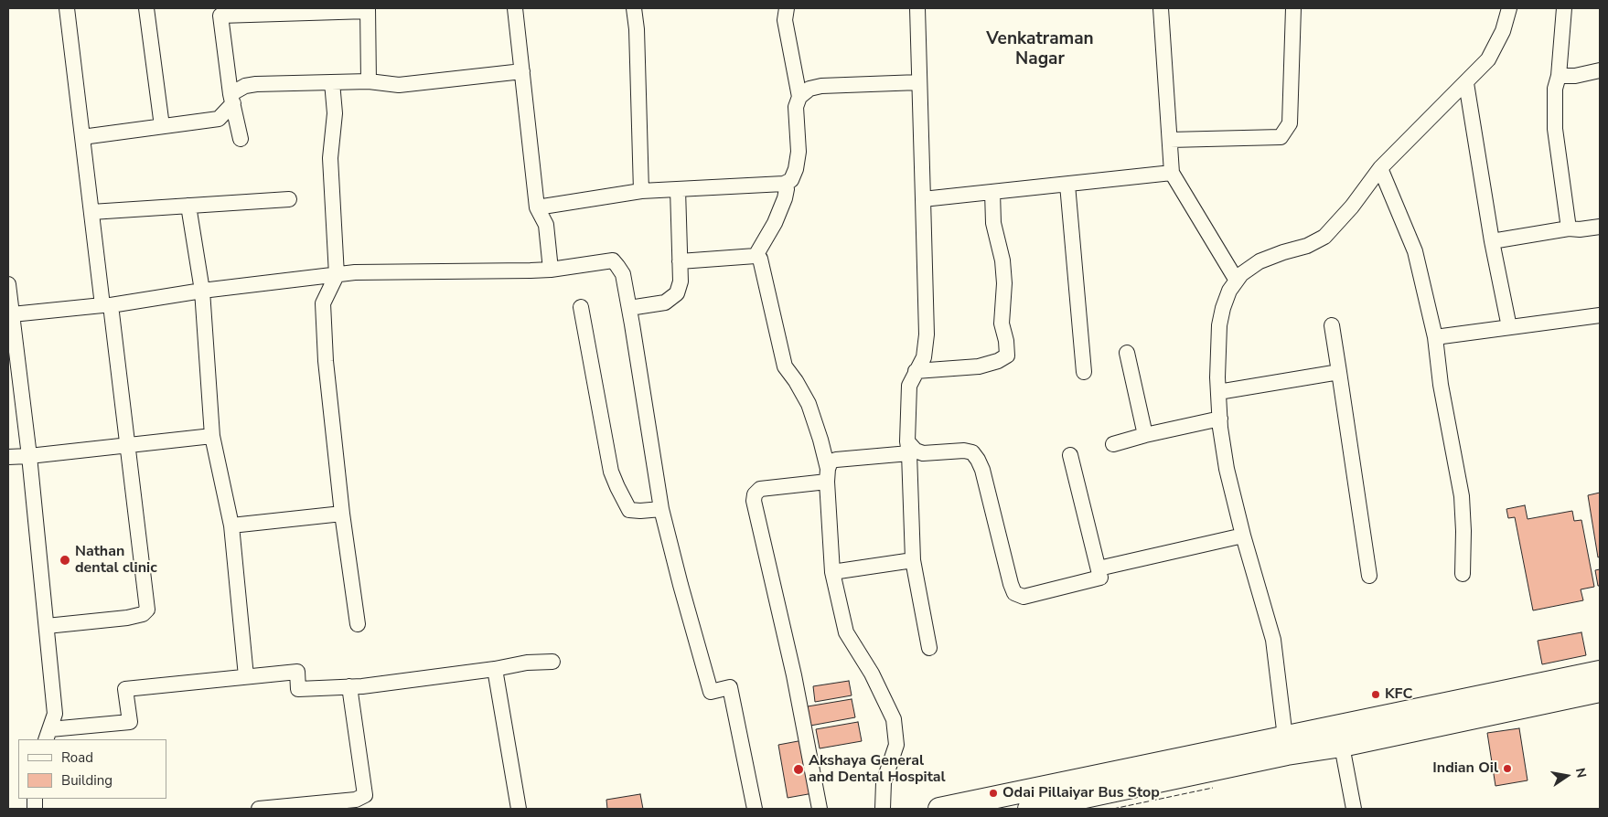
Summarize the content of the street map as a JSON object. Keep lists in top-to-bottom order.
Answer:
{
  "districts": ["Venkatraman Nagar"],
  "places": [
    "Nathan dental clinic",
    "KFC",
    "Indian Oil",
    "Akshaya General and Dental Hospital",
    "Odai Pillaiyar Bus Stop"
  ],
  "legend": ["Road", "Building"],
  "north": "right"
}
